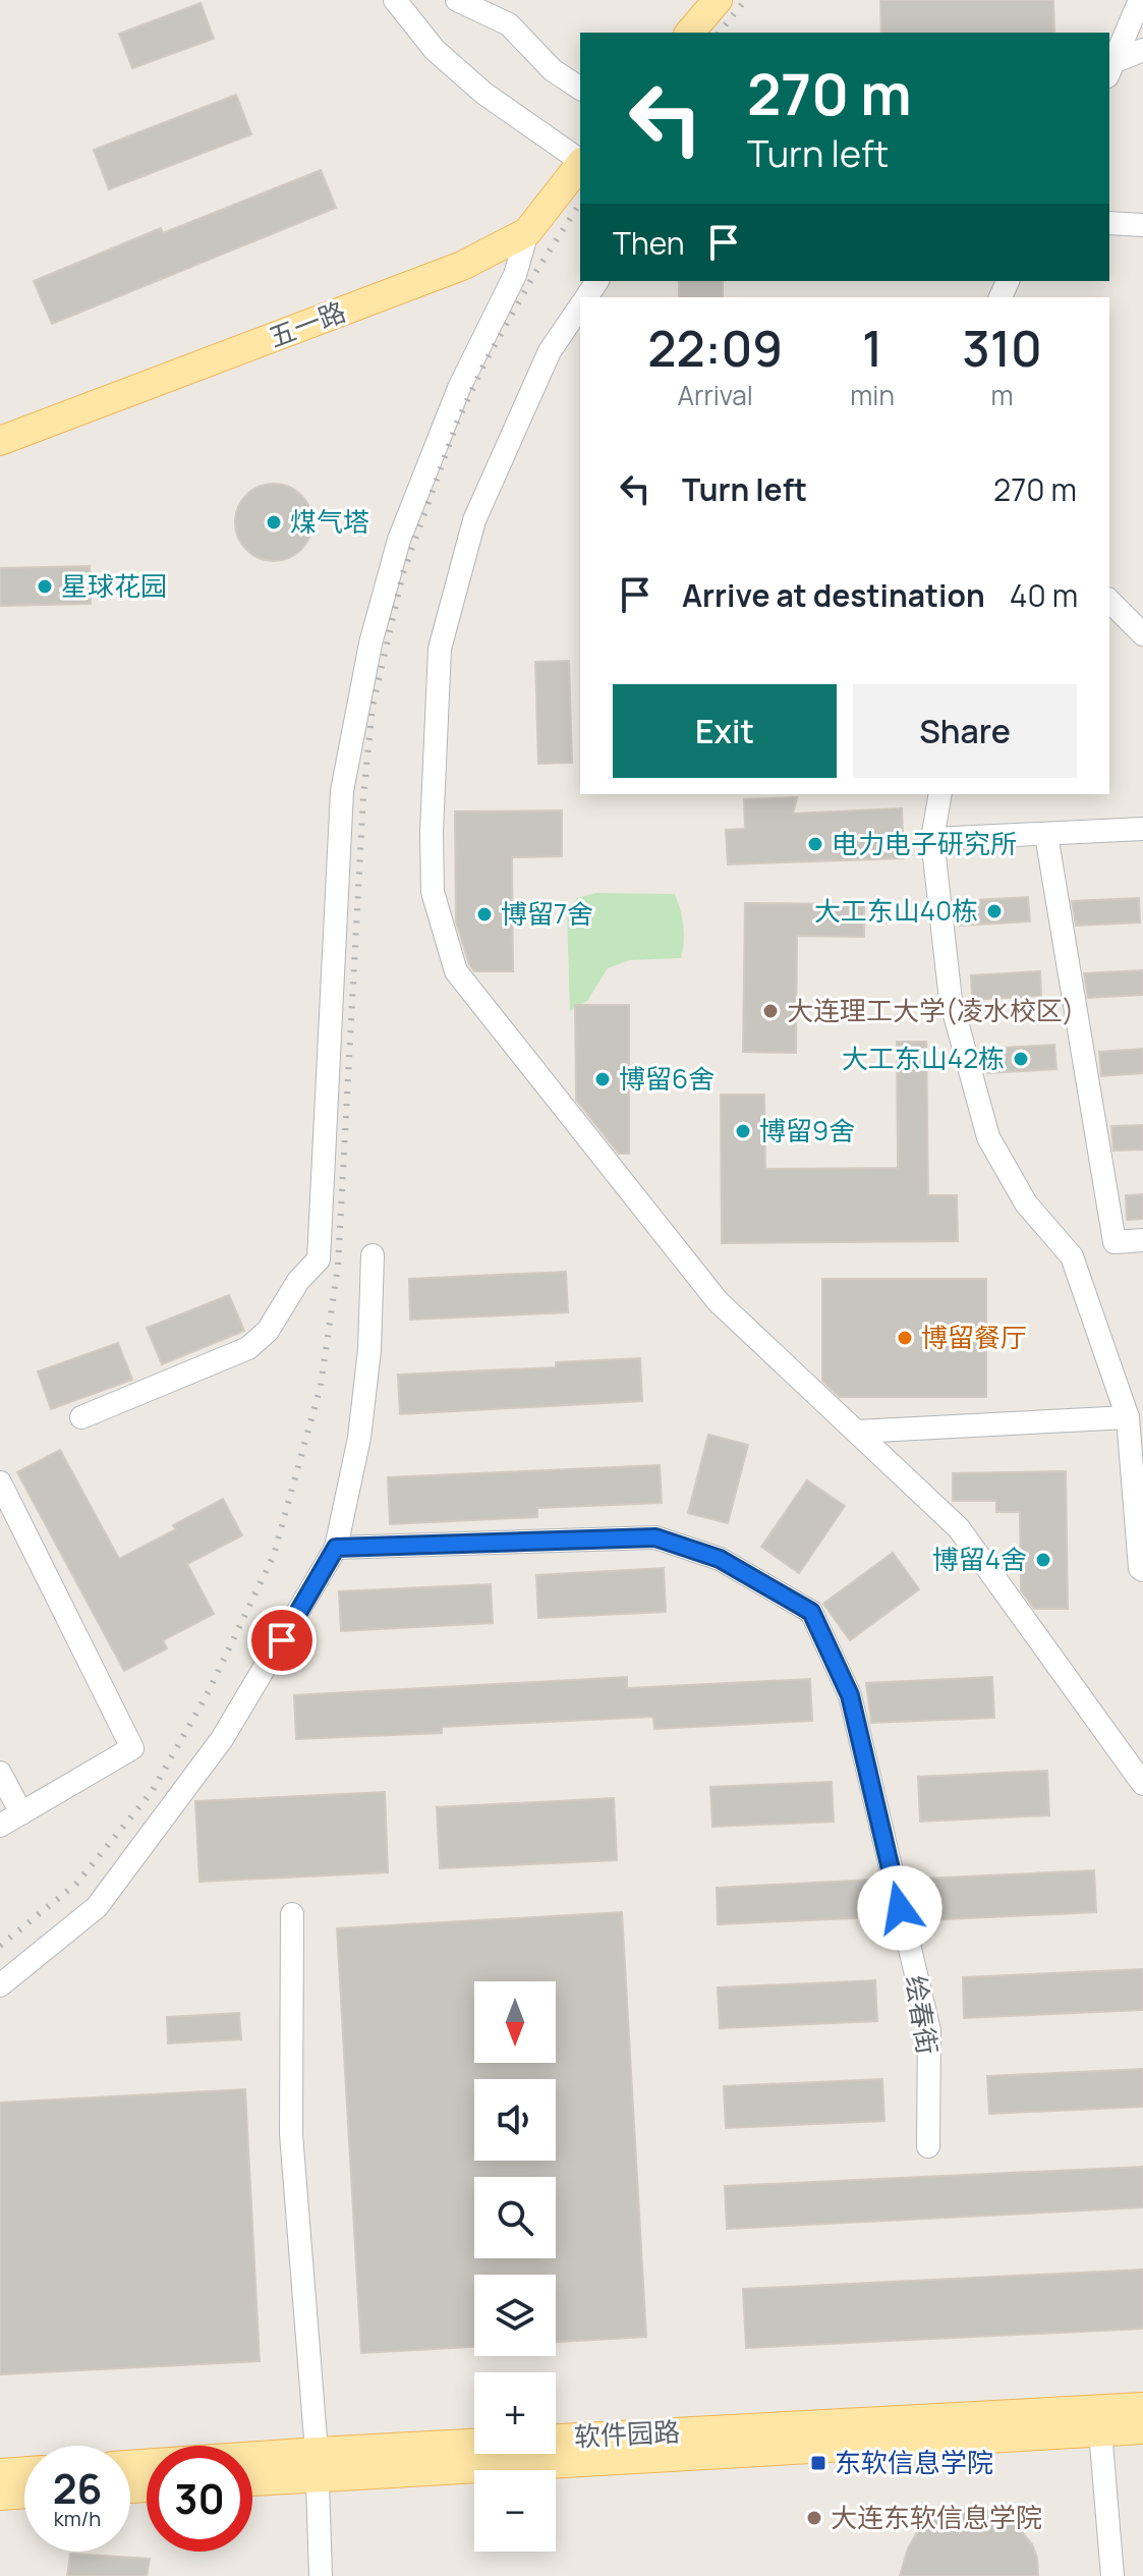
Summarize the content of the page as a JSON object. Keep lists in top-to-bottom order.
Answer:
{
  "streets": {
    "main road": ["五一路", "软件园路"],
    "street": ["绘春街"]
  },
  "places": {
    "other": [
      "煤气塔",
      "星球花园",
      "电力电子研究所",
      "大工东山40栋",
      "博留7舍",
      "大连理工大学(凌水校区)",
      "大工东山42栋",
      "博留6舍",
      "博留9舍",
      "博留餐厅",
      "博留4舍",
      "大连东软信息学院"
    ],
    "transit": ["东软信息学院"]
  },
  "north": "bottom",
  "page": {
    "turn": ["270 m", "Turn left"],
    "then": "Then",
    "eta": [
      "22:09",
      "Arrival",
      "1",
      "min",
      "310",
      "m"
    ],
    "list": [
      {
        "name": "Turn left",
        "value": "270 m"
      },
      {
        "name": "Arrive at destination",
        "value": "40 m"
      }
    ],
    "buttons": ["Exit", "Share"],
    "map_buttons": ["+", "−"],
    "speed": "26 km/h",
    "limit": "30"
  }
}
